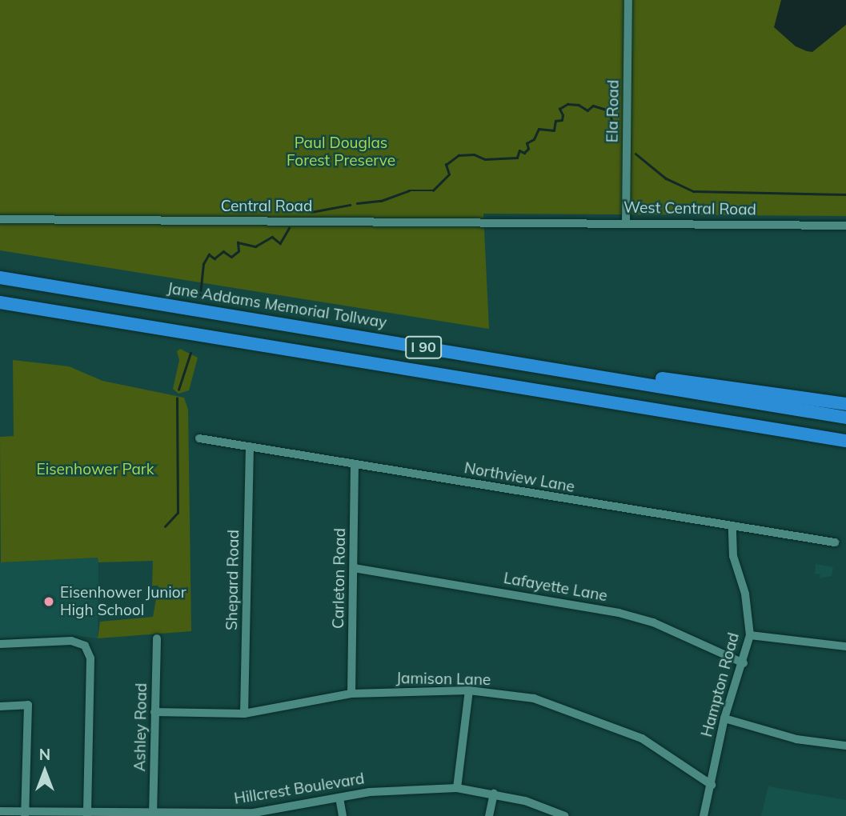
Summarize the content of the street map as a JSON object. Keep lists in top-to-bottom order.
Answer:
{
  "streets": {
    "highway": ["Jane Addams Memorial Tollway", "I 90"],
    "street": [
      "Ela Road",
      "Central Road",
      "West Central Road",
      "Northview Lane",
      "Carleton Road",
      "Shepard Road",
      "Lafayette Lane",
      "Jamison Lane",
      "Hampton Road",
      "Ashley Road",
      "Hillcrest Boulevard"
    ]
  },
  "crossings": [
    ["Ela Road", "West Central Road"],
    ["Central Road", "West Central Road"],
    ["Northview Lane", "Carleton Road"],
    ["Northview Lane", "Shepard Road"],
    ["Northview Lane", "Hampton Road"],
    ["Carleton Road", "Lafayette Lane"],
    ["Carleton Road", "Jamison Lane"],
    ["Shepard Road", "Jamison Lane"],
    ["Lafayette Lane", "Hampton Road"],
    ["Jamison Lane", "Hampton Road"],
    ["Jamison Lane", "Ashley Road"],
    ["Ashley Road", "Hillcrest Boulevard"]
  ],
  "parks": ["Paul Douglas Forest Preserve", "Eisenhower Park"],
  "places": ["Eisenhower Junior High School"],
  "north": "top"
}
